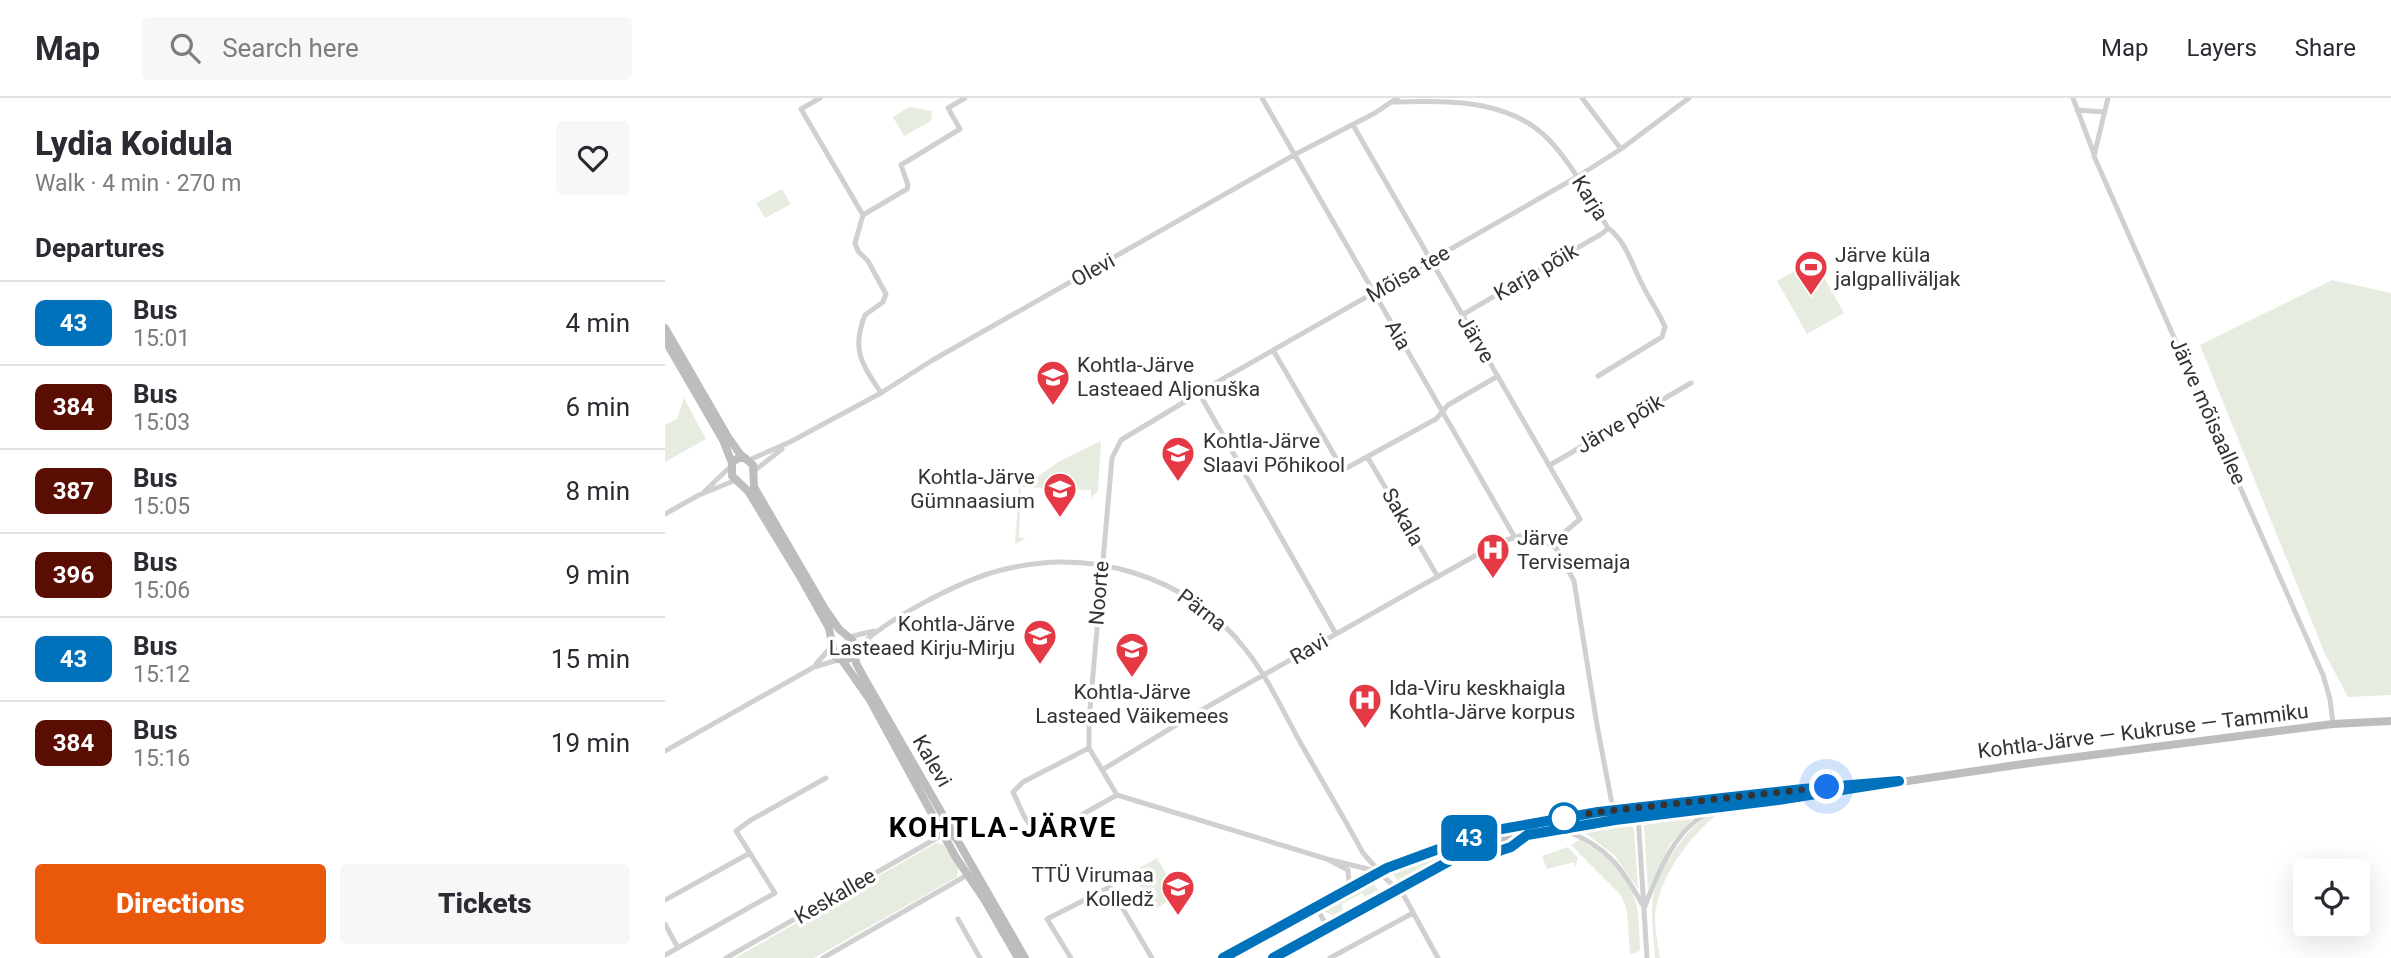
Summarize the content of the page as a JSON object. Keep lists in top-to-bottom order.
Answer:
{
  "streets": {
    "main road": ["Kohtla-Järve — Kukruse — Tammiku", "Kalevi"],
    "street": [
      "Karja",
      "Olevi",
      "Karja põik",
      "Mõisa tee",
      "Aia",
      "Järve",
      "Järve mõisaallee",
      "Järve põik",
      "Sakala",
      "Noorte",
      "Pärna",
      "Ravi",
      "Keskallee"
    ]
  },
  "crossings": [
    ["Karja", "Olevi"],
    ["Karja", "Karja põik"],
    ["Karja", "Mõisa tee"],
    ["Olevi", "Aia"],
    ["Olevi", "Järve"],
    ["Olevi", "Kalevi"],
    ["Karja põik", "Järve"],
    ["Mõisa tee", "Aia"],
    ["Mõisa tee", "Järve"],
    ["Mõisa tee", "Noorte"],
    ["Aia", "Ravi"],
    ["Järve", "Järve põik"],
    ["Järve mõisaallee", "Kohtla-Järve — Kukruse — Tammiku"],
    ["Sakala", "Ravi"],
    ["Noorte", "Pärna"],
    ["Pärna", "Ravi"],
    ["Pärna", "Kalevi"],
    ["Kalevi", "Keskallee"]
  ],
  "districts": ["KOHTLA-JÄRVE"],
  "places": {
    "sports": ["Järve küla jalgpalliväljak"],
    "school or university": [
      "Kohtla-Järve Lasteaed Aljonuška",
      "Kohtla-Järve Slaavi Põhikool",
      "Kohtla-Järve Gümnaasium",
      "Kohtla-Järve Lasteaed Kirju-Mirju",
      "Kohtla-Järve Lasteaed Väikemees",
      "TTÜ Virumaa Kolledž"
    ],
    "hospital": ["Järve Tervisemaja", "Ida-Viru keskhaigla Kohtla-Järve korpus"]
  },
  "lines": ["bus line 43"],
  "page": {
    "header": "Map",
    "search": "Search here",
    "nav": ["Map", "Layers", "Share"],
    "heading": [
      ["Lydia Koidula", "Walk · 4 min · 270 m"],
      "Departures"
    ],
    "on_map": "43",
    "list": [
      {
        "mark": "43",
        "name": "Bus",
        "note": "15:01",
        "value": "4 min"
      },
      {
        "mark": "384",
        "name": "Bus",
        "note": "15:03",
        "value": "6 min"
      },
      {
        "mark": "387",
        "name": "Bus",
        "note": "15:05",
        "value": "8 min"
      },
      {
        "mark": "396",
        "name": "Bus",
        "note": "15:06",
        "value": "9 min"
      },
      {
        "mark": "43",
        "name": "Bus",
        "note": "15:12",
        "value": "15 min"
      },
      {
        "mark": "384",
        "name": "Bus",
        "note": "15:16",
        "value": "19 min"
      }
    ],
    "buttons": ["Directions", "Tickets"]
  }
}
